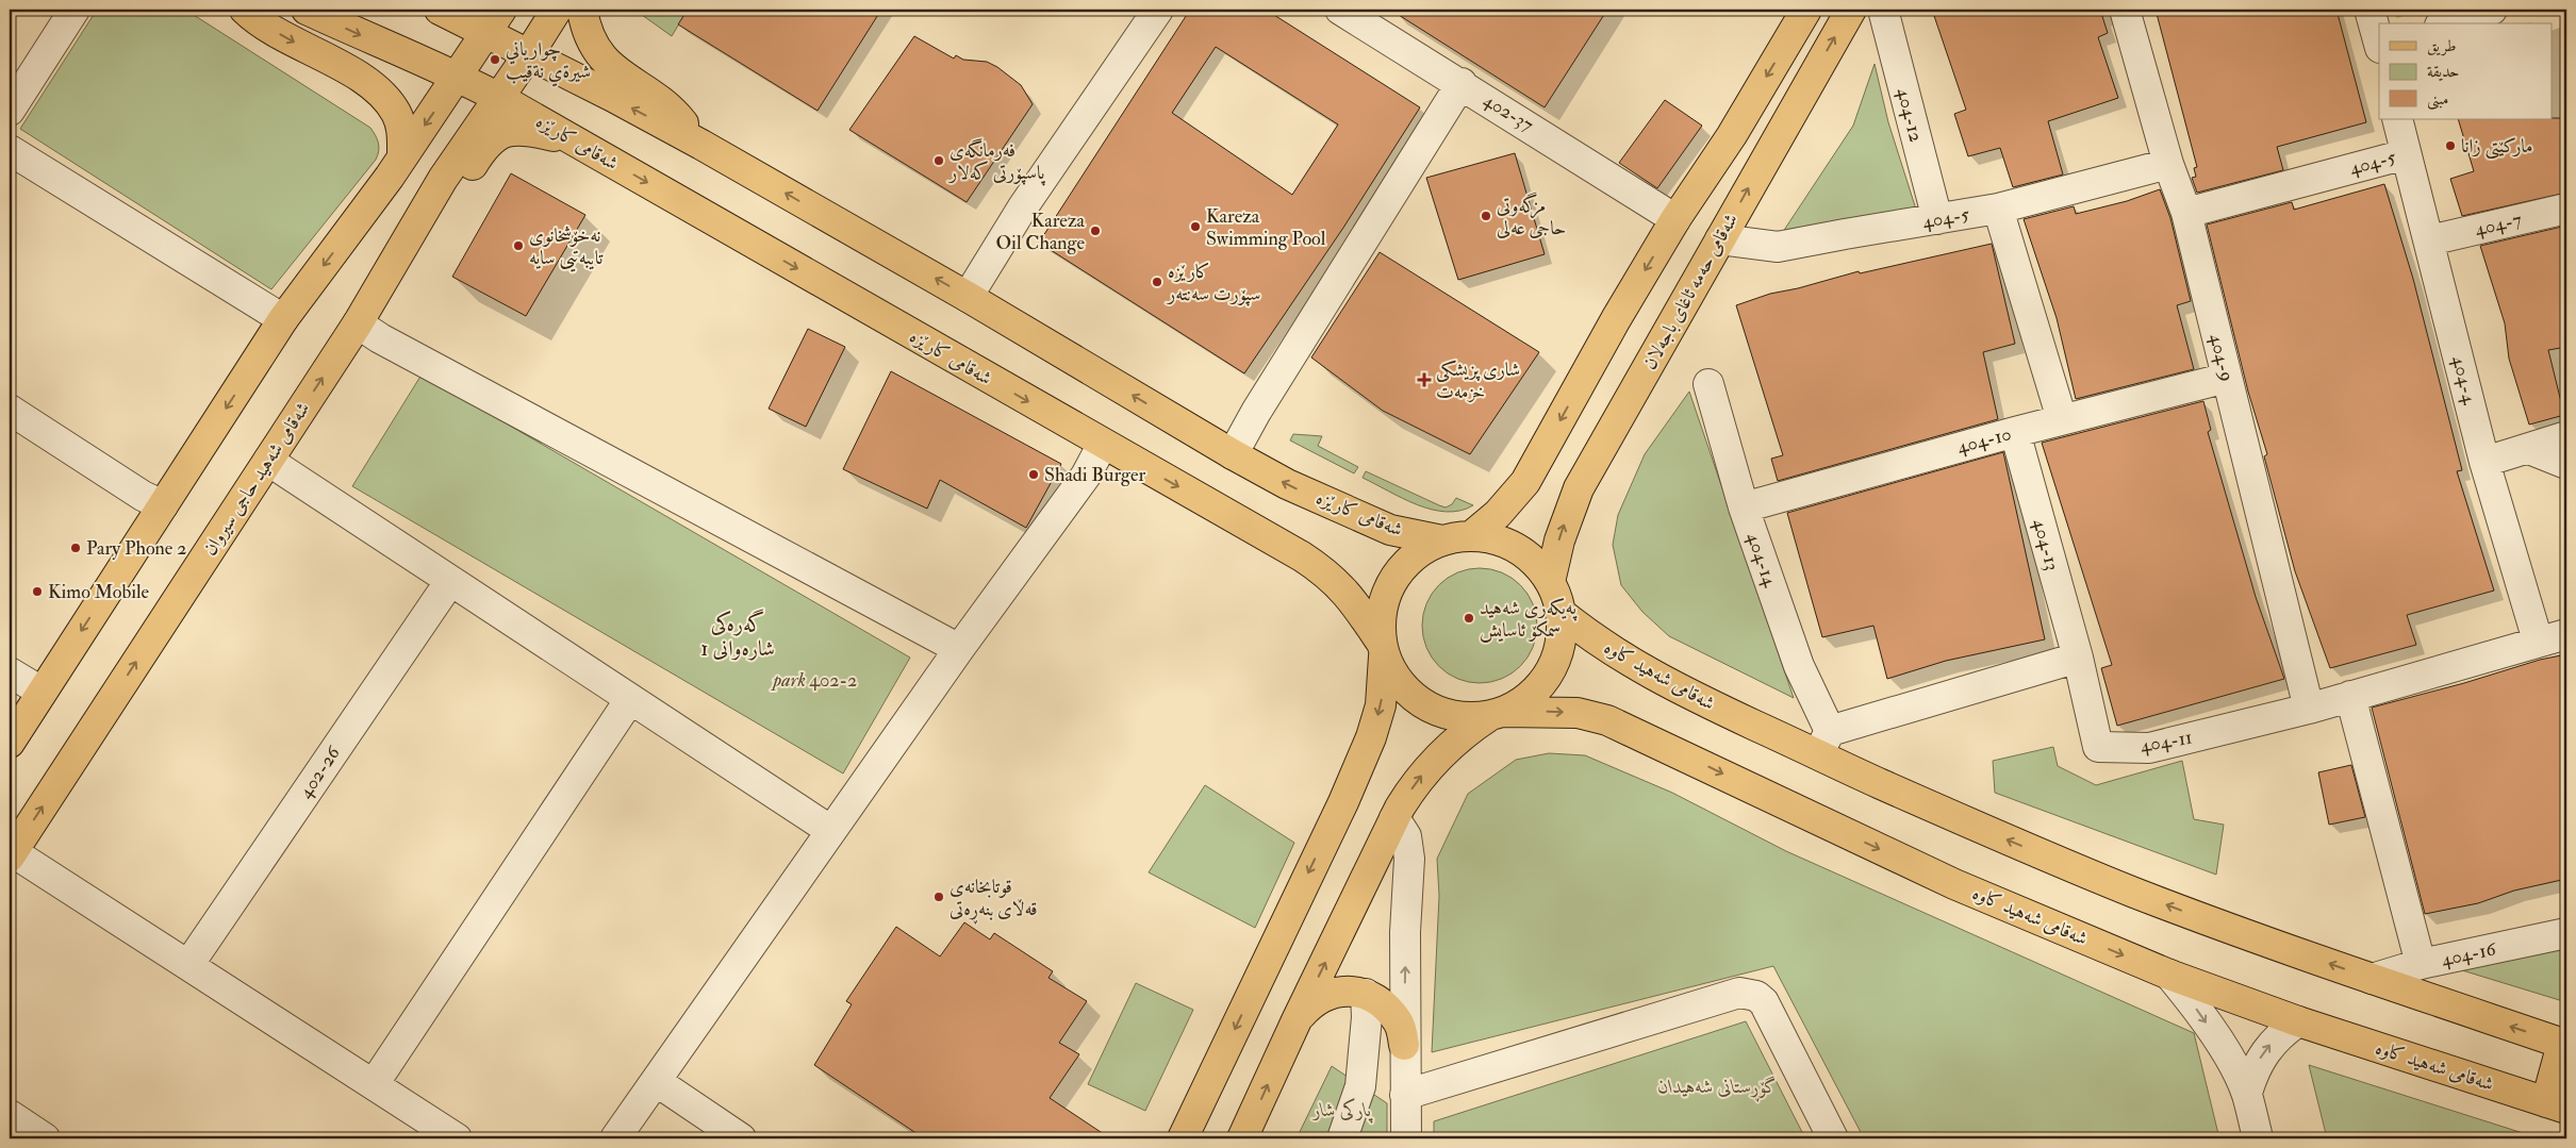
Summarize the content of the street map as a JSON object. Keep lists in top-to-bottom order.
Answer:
{
  "streets": {
    "main road": [
      "شەقامی کارێزە",
      "شەقامی حەمە ئاغای باجەلان",
      "شەقامی شەهید حاجی سیروان",
      "شەقامی شەهید کاوە"
    ],
    "street": [
      "402-37",
      "404-12",
      "404-5",
      "404-7",
      "404-9",
      "404-4",
      "404-10",
      "404-13",
      "404-14",
      "404-11",
      "402-26",
      "404-16"
    ]
  },
  "crossings": [
    ["404-12", "404-5"],
    ["شەقامی کارێزە", "شەقامی حەمە ئاغای باجەلان"],
    ["شەقامی کارێزە", "شەقامی شەهید حاجی سیروان"],
    ["شەقامی کارێزە", "شەقامی شەهید کاوە"],
    ["404-5", "شەقامی حەمە ئاغای باجەلان"],
    ["404-5", "404-9"],
    ["404-5", "404-4"],
    ["404-7", "404-4"],
    ["شەقامی حەمە ئاغای باجەلان", "شەقامی شەهید کاوە"],
    ["404-9", "404-10"],
    ["404-9", "404-11"],
    ["404-4", "404-11"],
    ["404-10", "404-13"],
    ["404-10", "404-14"],
    ["404-13", "404-11"],
    ["404-14", "شەقامی شەهید کاوە"],
    ["شەقامی شەهید کاوە", "404-16"]
  ],
  "districts": ["گەرەکی شارەوانی 1"],
  "parks": ["park 402-2", "گۆڕستانی شەهیدان", "پارکی شار"],
  "places": {
    "other": [
      "چوارياني شيرةي نةقيب",
      "مارکێتی زانا",
      "فەرمانگەی پاسپۆرتی کەلار",
      "مزگەوتی حاجی عەلی",
      "Kareza Swimming Pool",
      "Kareza Oil Change",
      "نەخۆشخانوی تایبەتیی سایە",
      "کارێزە سپۆرت سەنتەر",
      "Shadi Burger",
      "Pary Phone 2",
      "Kimo Mobile",
      "پەیکەری شەهید سمکۆ ئاسایش",
      "قوتابخانەی قەڵای بنەڕەتی"
    ],
    "health": ["شاری پزیشکی خزمەت"]
  },
  "legend": ["طريق", "حديقة", "مبنى"]
}
